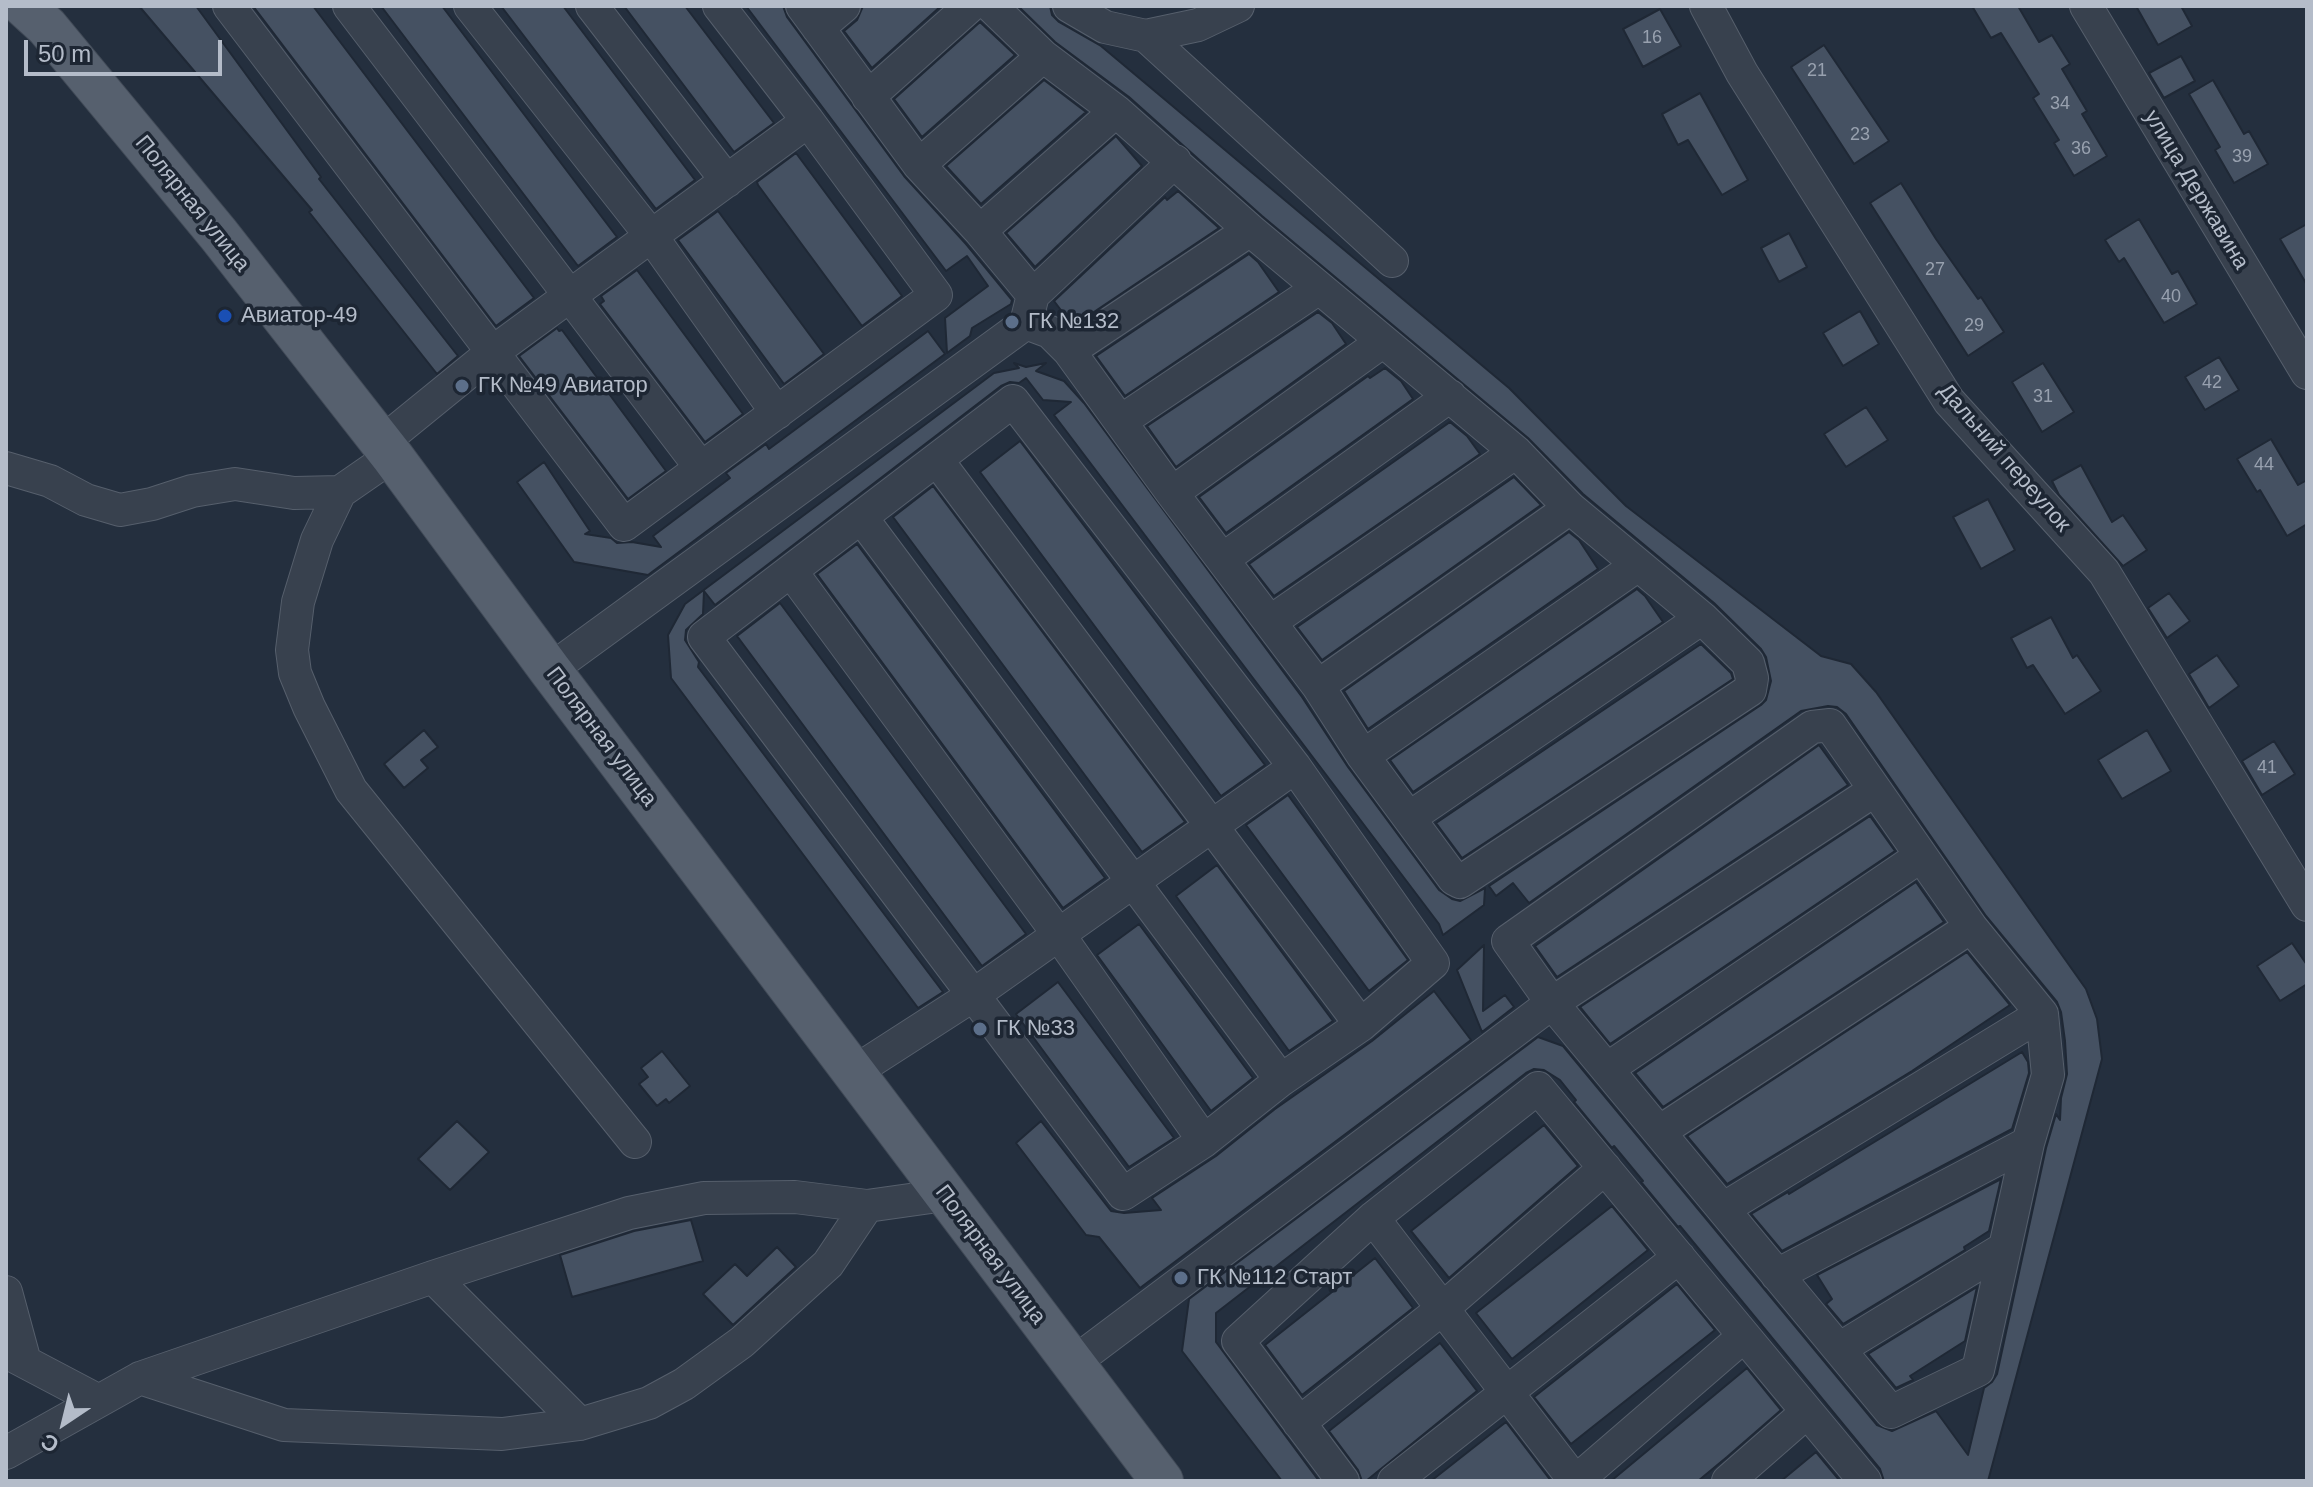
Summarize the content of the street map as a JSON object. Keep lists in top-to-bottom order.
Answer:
{
  "streets": {
    "main road": ["Полярная улица"],
    "street": ["улица Державина", "Дальний переулок"]
  },
  "places": [
    "Авиатор-49",
    "ГК №132",
    "ГК №49 Авиатор",
    "ГК №33",
    "ГК №112 Старт"
  ],
  "house_numbers": [
    "16",
    "21",
    "34",
    "23",
    "36",
    "39",
    "27",
    "40",
    "29",
    "42",
    "31",
    "44",
    "41"
  ],
  "scale_bar": "50 m",
  "north": "bottom left"
}
